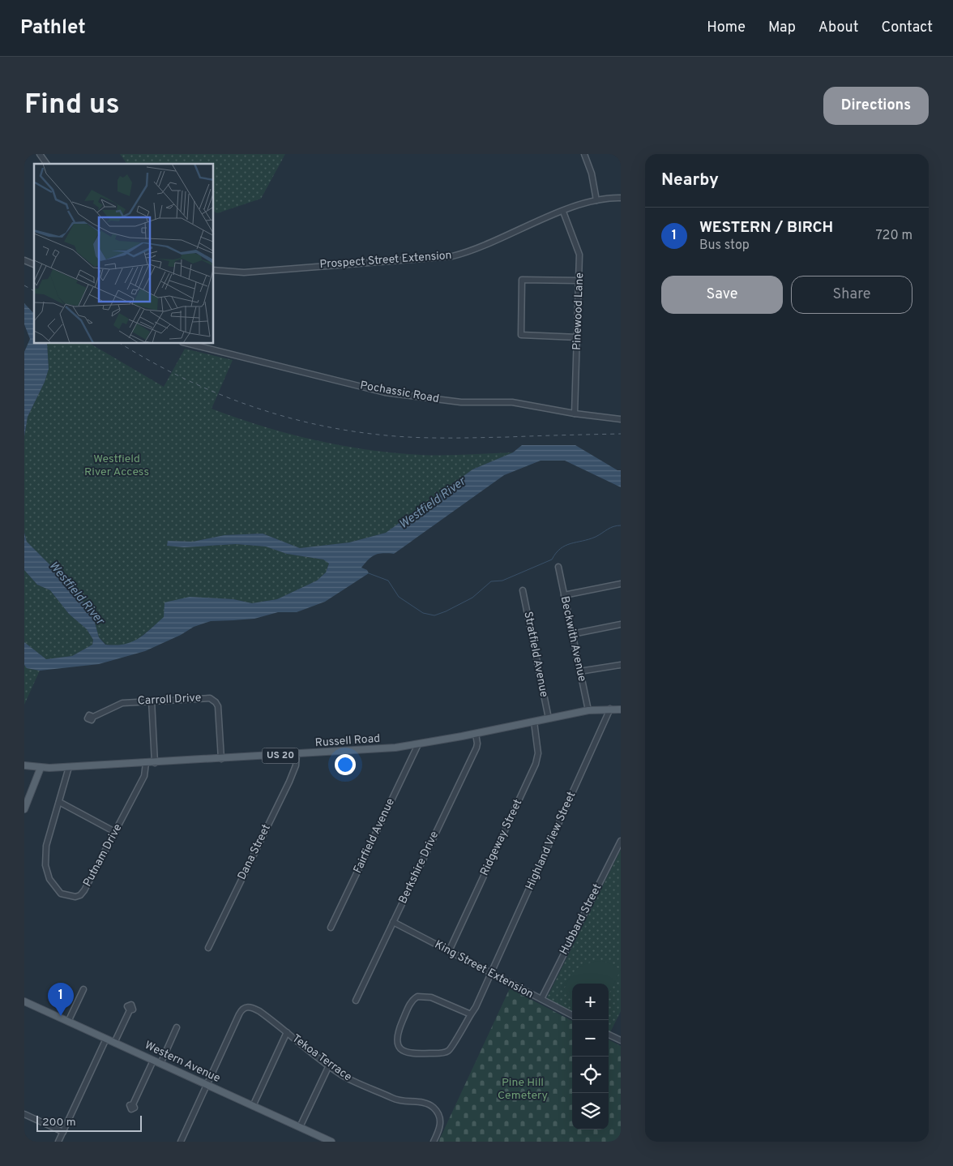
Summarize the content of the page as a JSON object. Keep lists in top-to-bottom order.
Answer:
{
  "streets": {
    "main road": ["Russell Road", "US 20", "Western Avenue"],
    "street": [
      "Prospect Street Extension",
      "Pinewood Lane",
      "Pochassic Road",
      "Beckwith Avenue",
      "Stratfield Avenue",
      "Carroll Drive",
      "Fairfield Avenue",
      "Ridgeway Street",
      "Highland View Street",
      "Dana Street",
      "Putnam Drive",
      "Berkshire Drive",
      "Hubbard Street",
      "King Street Extension",
      "Tekoa Terrace"
    ]
  },
  "crossings": [
    ["Prospect Street Extension", "Pinewood Lane"],
    ["Pinewood Lane", "Pochassic Road"],
    ["Beckwith Avenue", "Russell Road"],
    ["Stratfield Avenue", "Russell Road"],
    ["Carroll Drive", "Russell Road"],
    ["Russell Road", "Fairfield Avenue"],
    ["Russell Road", "Ridgeway Street"],
    ["Russell Road", "Highland View Street"],
    ["Russell Road", "Dana Street"],
    ["Russell Road", "Putnam Drive"],
    ["Russell Road", "Berkshire Drive"],
    ["Ridgeway Street", "King Street Extension"],
    ["Highland View Street", "King Street Extension"],
    ["Berkshire Drive", "King Street Extension"],
    ["Hubbard Street", "King Street Extension"],
    ["Tekoa Terrace", "Western Avenue"]
  ],
  "water": ["Westfield River"],
  "parks": ["Westfield River Access", "Pine Hill Cemetery"],
  "scale_bar": "200 m",
  "page": {
    "header": "Pathlet",
    "nav": [
      "Home",
      "Map",
      "About",
      "Contact"
    ],
    "buttons": [
      "Directions",
      ["Save", "Share"]
    ],
    "title": "Find us",
    "heading": "Nearby",
    "list": [
      {
        "mark": "1",
        "name": "WESTERN / BIRCH",
        "note": "Bus stop",
        "value": "720 m"
      }
    ],
    "pins": "1",
    "map_buttons": ["+", "−"],
    "scale": "200 m"
  }
}
